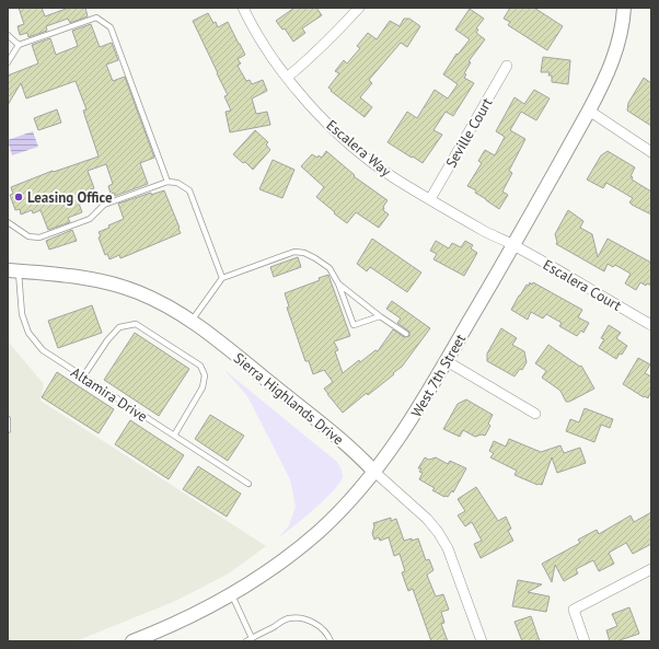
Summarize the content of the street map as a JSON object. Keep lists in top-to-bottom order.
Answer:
{
  "streets": {
    "main road": ["West 7th Street", "Sierra Highlands Drive"],
    "street": ["Seville Court", "Escalera Way", "Escalera Court"],
    "lane": ["Altamira Drive"]
  },
  "crossings": [
    ["Seville Court", "Escalera Way"],
    ["Escalera Way", "Escalera Court"],
    ["Escalera Way", "West 7th Street"],
    ["Escalera Court", "West 7th Street"],
    ["West 7th Street", "Sierra Highlands Drive"],
    ["Altamira Drive", "Sierra Highlands Drive"]
  ],
  "places": ["Leasing Office"]
}
